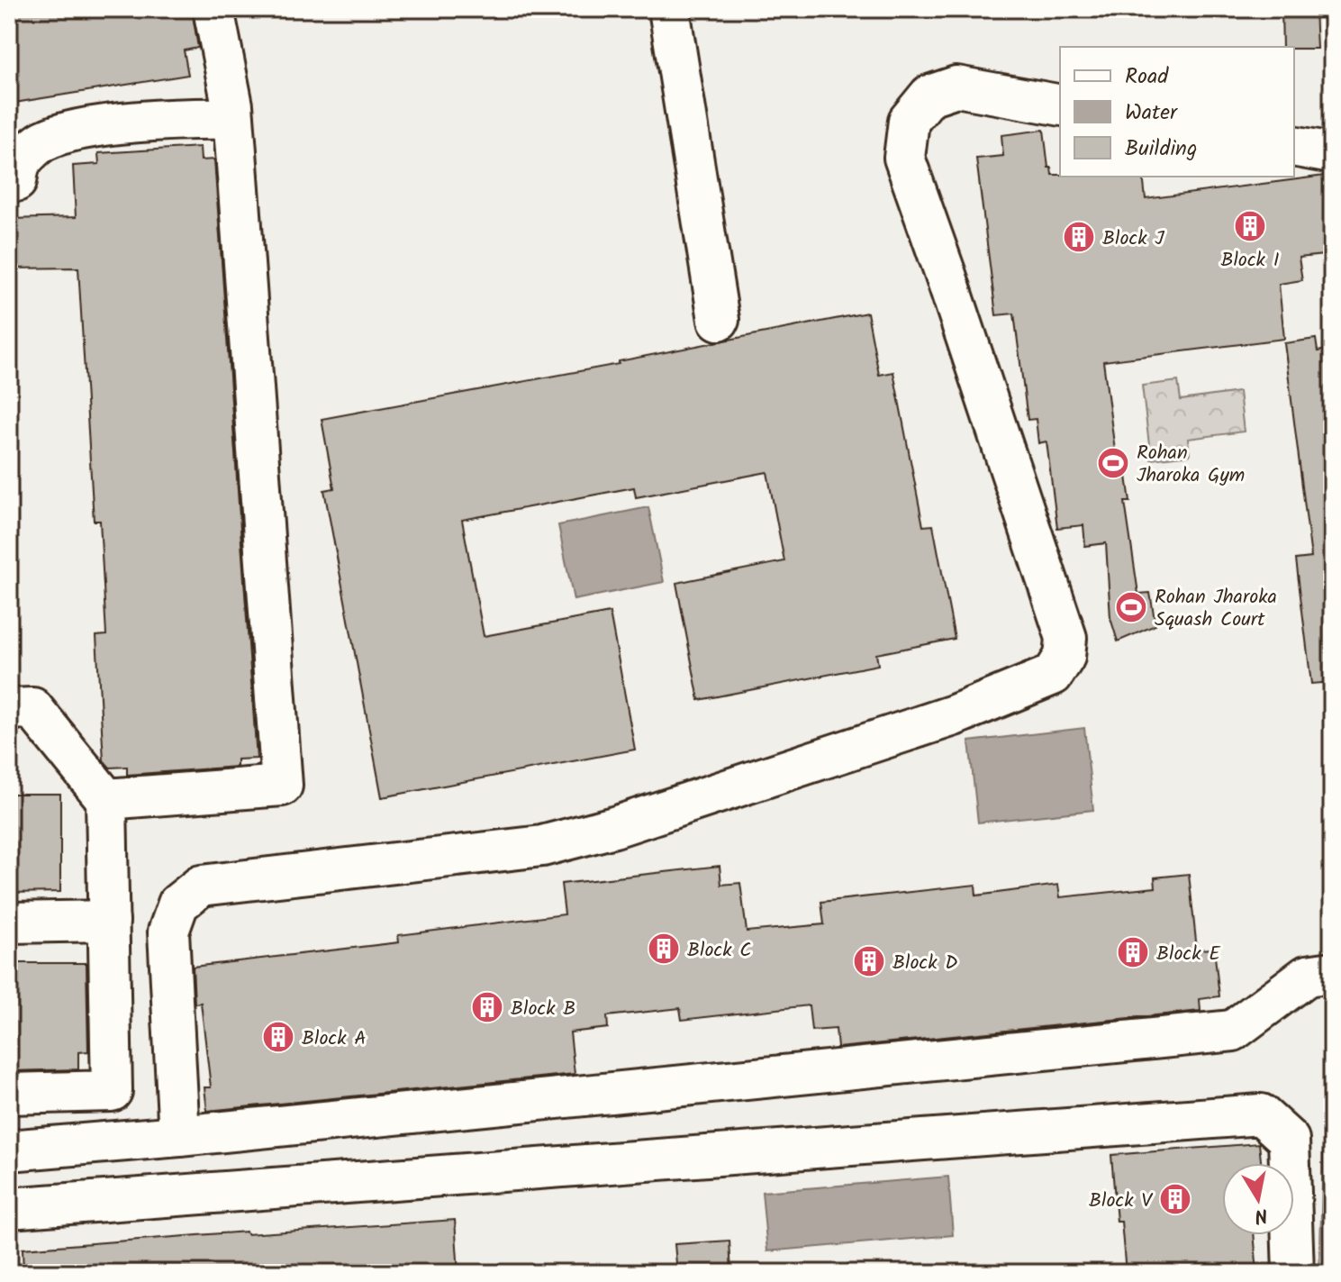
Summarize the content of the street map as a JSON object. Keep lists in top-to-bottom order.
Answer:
{
  "places": {
    "building": [
      "Block I",
      "Block J",
      "Block C",
      "Block E",
      "Block D",
      "Block B",
      "Block A",
      "Block V"
    ],
    "sports": ["Rohan Jharoka Gym", "Rohan Jharoka Squash Court"]
  },
  "legend": ["Road", "Water", "Building"],
  "north": "bottom"
}
